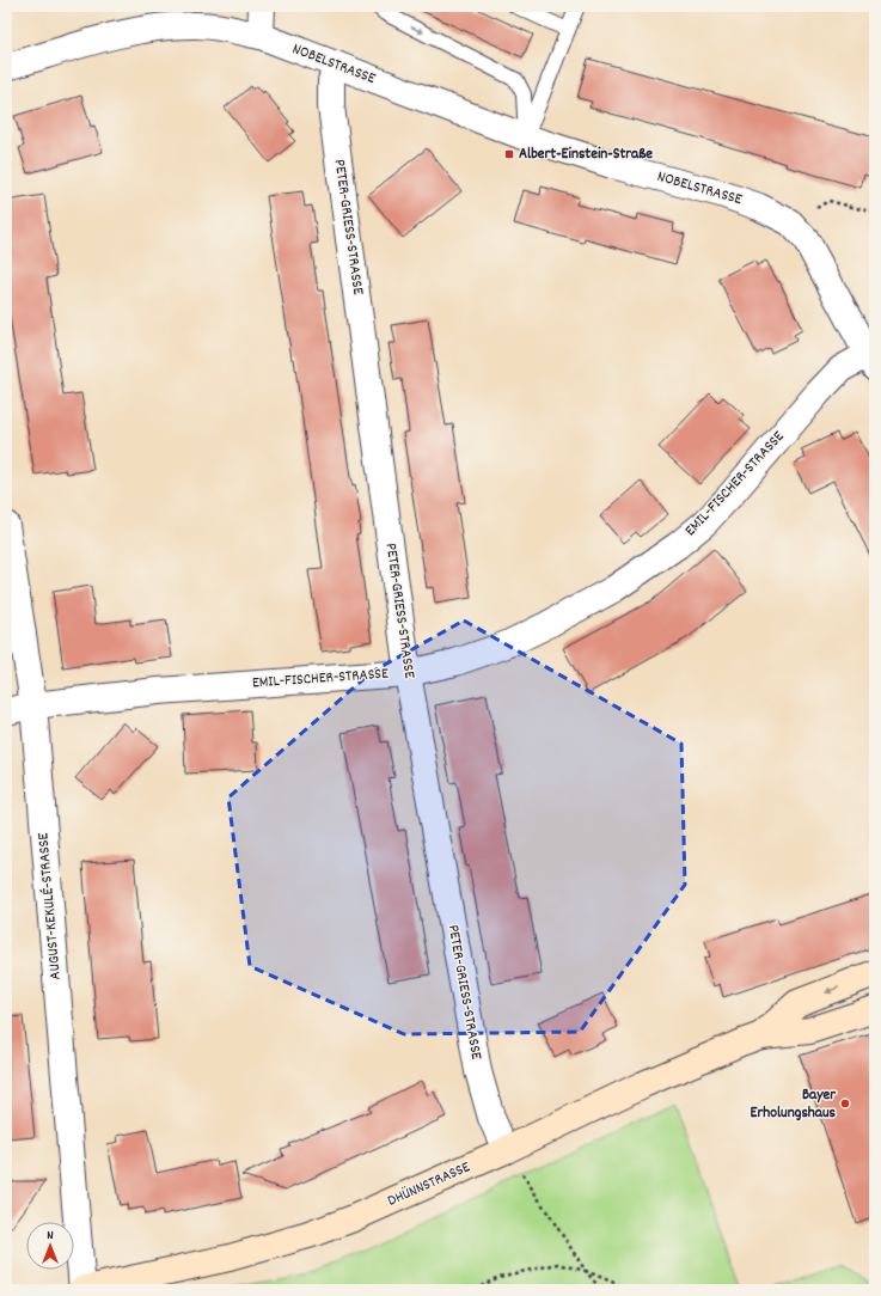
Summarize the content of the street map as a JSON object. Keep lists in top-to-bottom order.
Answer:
{
  "streets": {
    "main road": ["DHÜNNSTRASSE"],
    "street": [
      "NOBELSTRASSE",
      "PETER-GRIESS-STRASSE",
      "EMIL-FISCHER-STRASSE",
      "AUGUST-KEKULÉ-STRASSE"
    ]
  },
  "crossings": [
    ["NOBELSTRASSE", "PETER-GRIESS-STRASSE"],
    ["NOBELSTRASSE", "EMIL-FISCHER-STRASSE"],
    ["PETER-GRIESS-STRASSE", "EMIL-FISCHER-STRASSE"],
    ["PETER-GRIESS-STRASSE", "DHÜNNSTRASSE"],
    ["EMIL-FISCHER-STRASSE", "AUGUST-KEKULÉ-STRASSE"],
    ["AUGUST-KEKULÉ-STRASSE", "DHÜNNSTRASSE"]
  ],
  "places": {
    "transit": ["Albert-Einstein-Straße"],
    "other": ["Bayer Erholungshaus"]
  },
  "north": "top"
}
